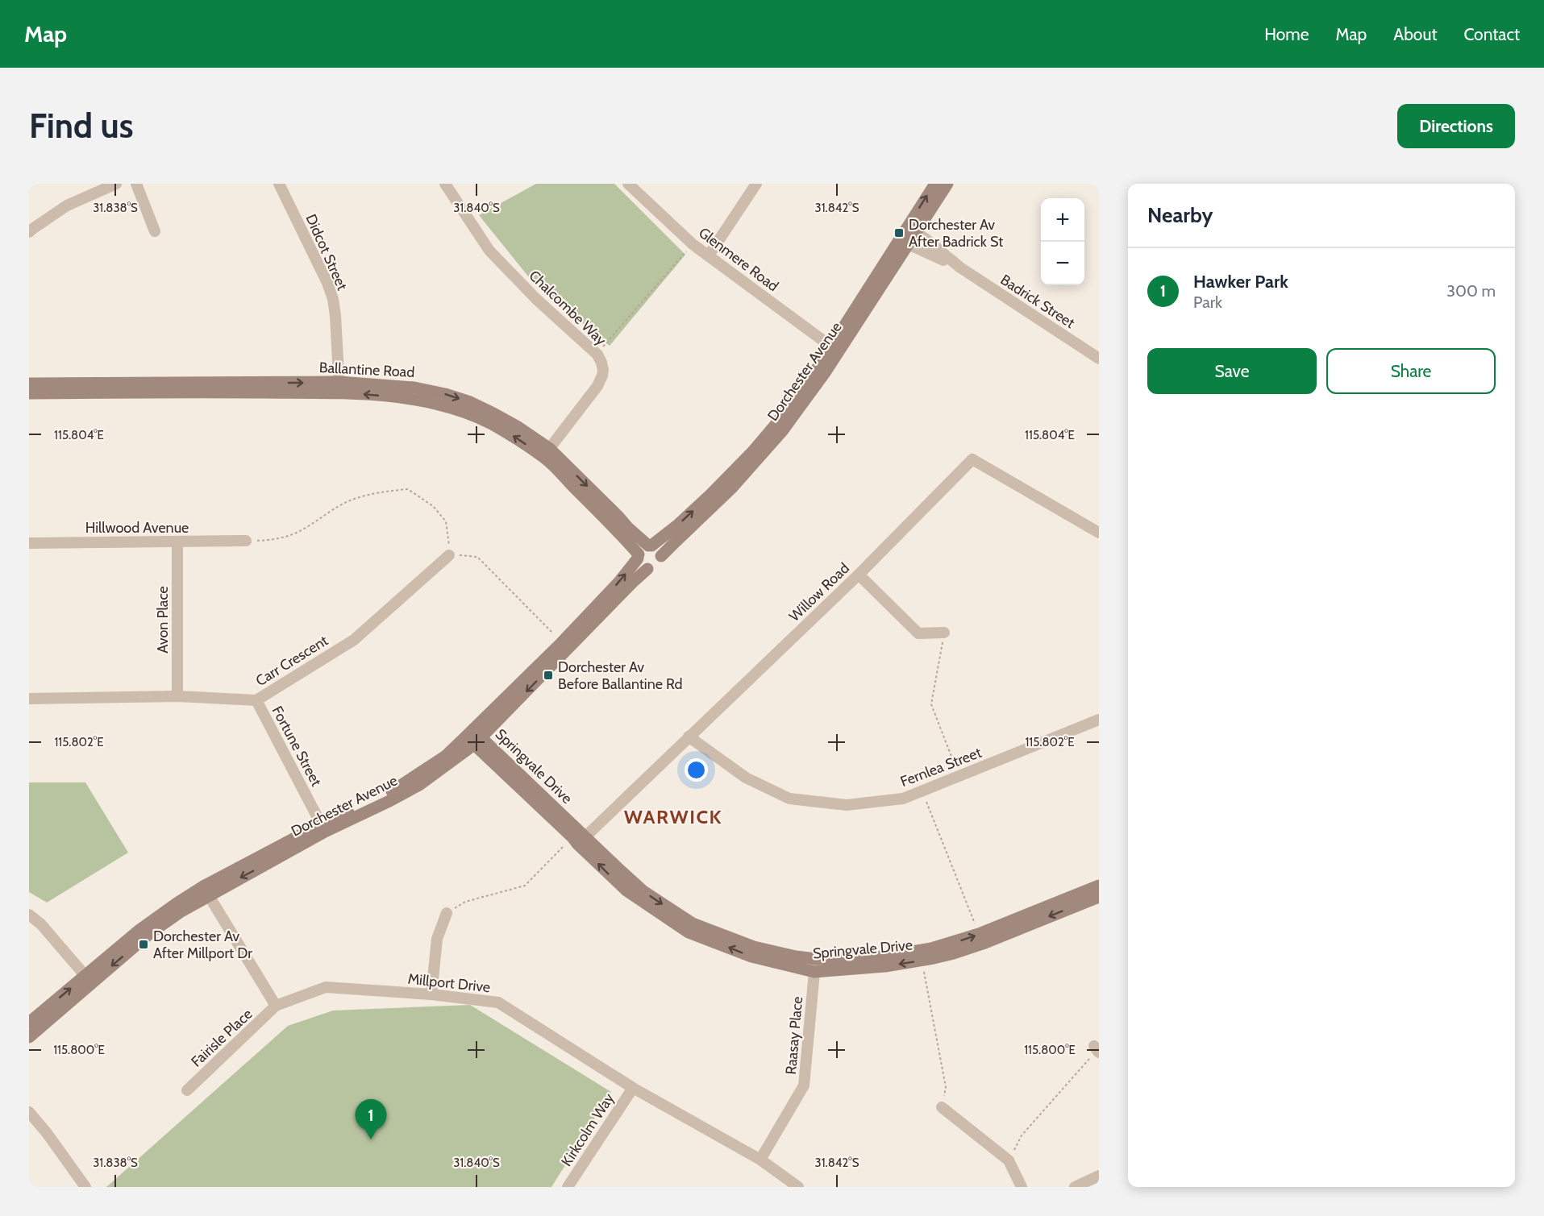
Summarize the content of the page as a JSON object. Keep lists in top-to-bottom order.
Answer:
{
  "streets": {
    "street": [
      "Didcot Street",
      "Glenmere Road",
      "Badrick Street",
      "Chalcombe Way",
      "Ballantine Road",
      "Dorchester Avenue",
      "Hillwood Avenue",
      "Willow Road",
      "Avon Place",
      "Carr Crescent",
      "Fortune Street",
      "Springvale Drive",
      "Fernlea Street",
      "Millport Drive",
      "Raasay Place",
      "Fairisle Place",
      "Kirkcolm Way"
    ]
  },
  "crossings": [
    ["Didcot Street", "Ballantine Road"],
    ["Glenmere Road", "Dorchester Avenue"],
    ["Badrick Street", "Dorchester Avenue"],
    ["Chalcombe Way", "Ballantine Road"],
    ["Ballantine Road", "Dorchester Avenue"],
    ["Dorchester Avenue", "Fortune Street"],
    ["Dorchester Avenue", "Springvale Drive"],
    ["Hillwood Avenue", "Avon Place"],
    ["Willow Road", "Springvale Drive"],
    ["Willow Road", "Fernlea Street"],
    ["Avon Place", "Carr Crescent"],
    ["Carr Crescent", "Fortune Street"],
    ["Springvale Drive", "Raasay Place"],
    ["Millport Drive", "Raasay Place"],
    ["Millport Drive", "Fairisle Place"],
    ["Millport Drive", "Kirkcolm Way"]
  ],
  "districts": ["WARWICK"],
  "places": {
    "transit": ["Dorchester Av After Badrick St", "Dorchester Av Before Ballantine Rd", "Dorchester Av After Millport Dr"]
  },
  "page": {
    "header": "Map",
    "nav": [
      "Home",
      "Map",
      "About",
      "Contact"
    ],
    "buttons": [
      "Directions",
      ["Save", "Share"]
    ],
    "title": "Find us",
    "heading": "Nearby",
    "map_buttons": ["+", "−"],
    "list": [
      {
        "mark": "1",
        "name": "Hawker Park",
        "note": "Park",
        "value": "300 m"
      }
    ],
    "pins": "1"
  },
  "coordinates": [
    "31.838°S",
    "31.840°S",
    "31.842°S",
    "115.804°E",
    "115.802°E",
    "115.800°E"
  ]
}
